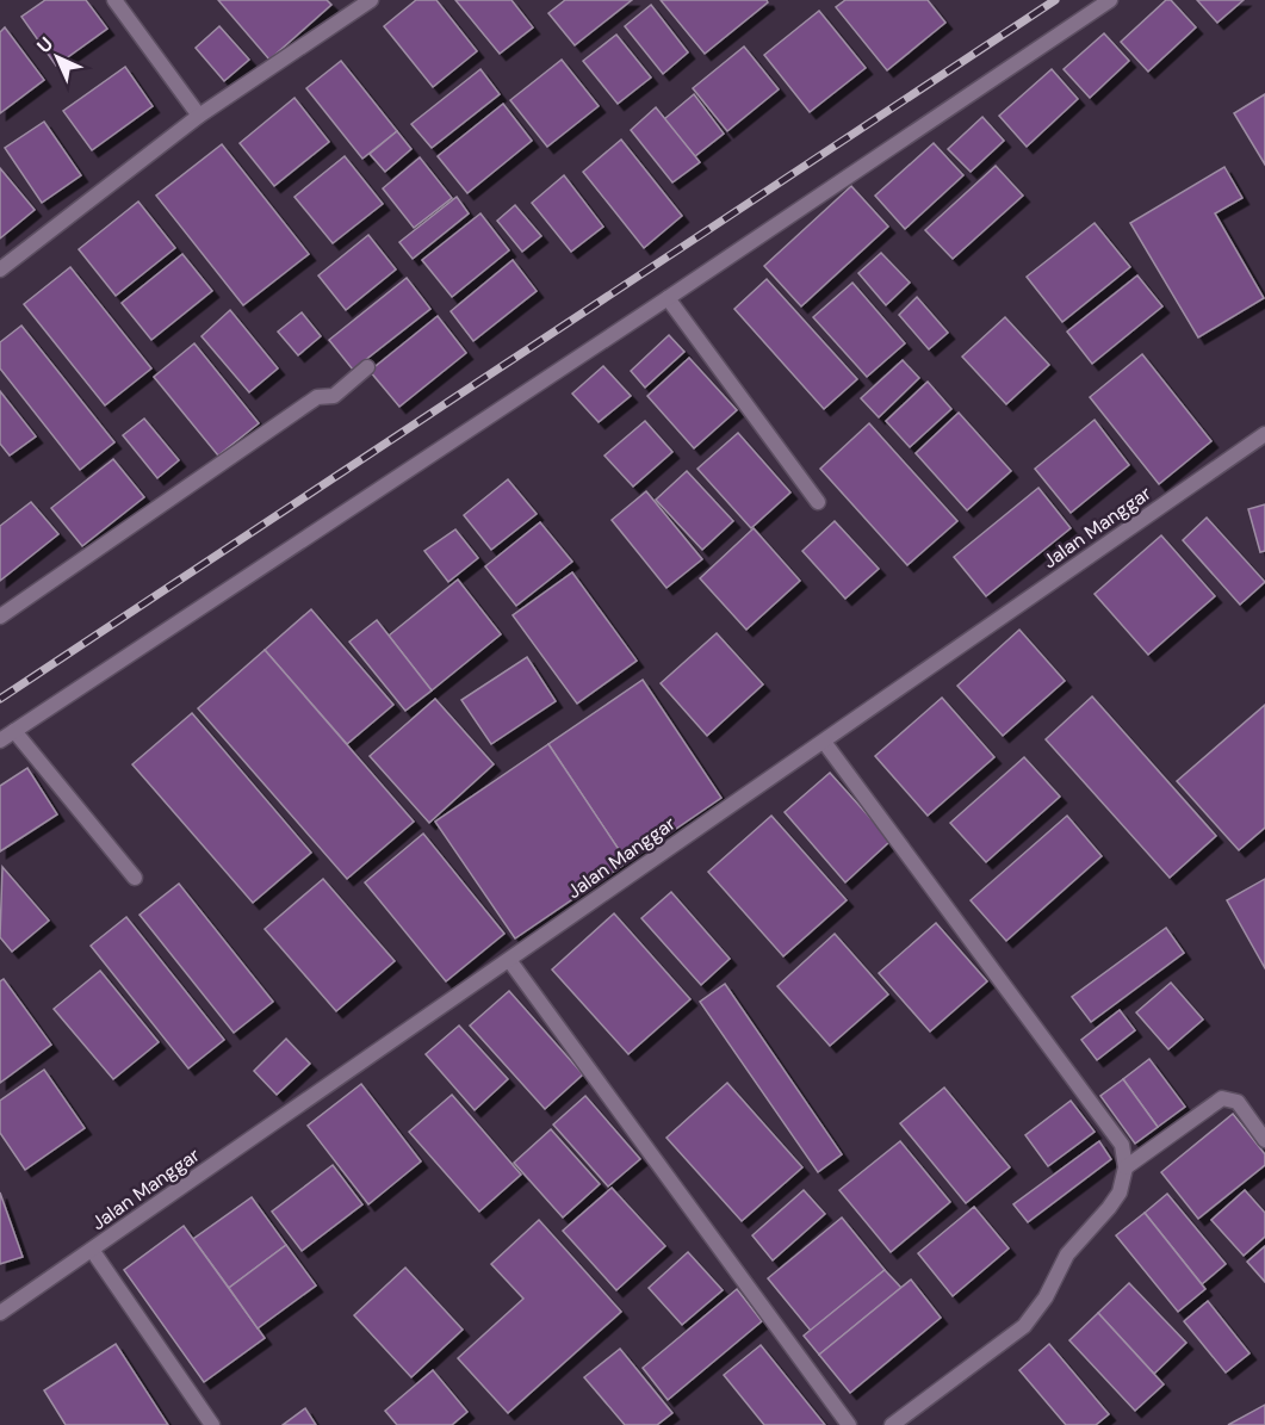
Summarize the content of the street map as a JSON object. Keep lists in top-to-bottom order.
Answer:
{
  "streets": {
    "street": ["Jalan Manggar"]
  },
  "north": "top left"
}
